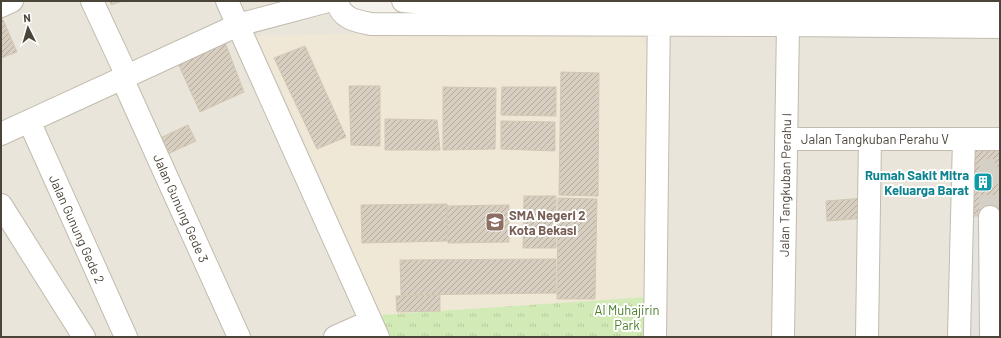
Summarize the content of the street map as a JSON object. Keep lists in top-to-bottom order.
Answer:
{
  "streets": {
    "street": [
      "Jalan Tangkuban Perahu V",
      "Jalan Tangkuban Perahu I",
      "Jalan Gunung Gede 3",
      "Jalan Gunung Gede 2"
    ]
  },
  "crossings": [
    ["Jalan Tangkuban Perahu V", "Jalan Tangkuban Perahu I"]
  ],
  "parks": ["Al Muhajirin Park"],
  "places": {
    "building": ["Rumah Sakit Mitra Keluarga Barat"],
    "school or university": ["SMA Negeri 2 Kota Bekasi"]
  },
  "north": "top"
}
